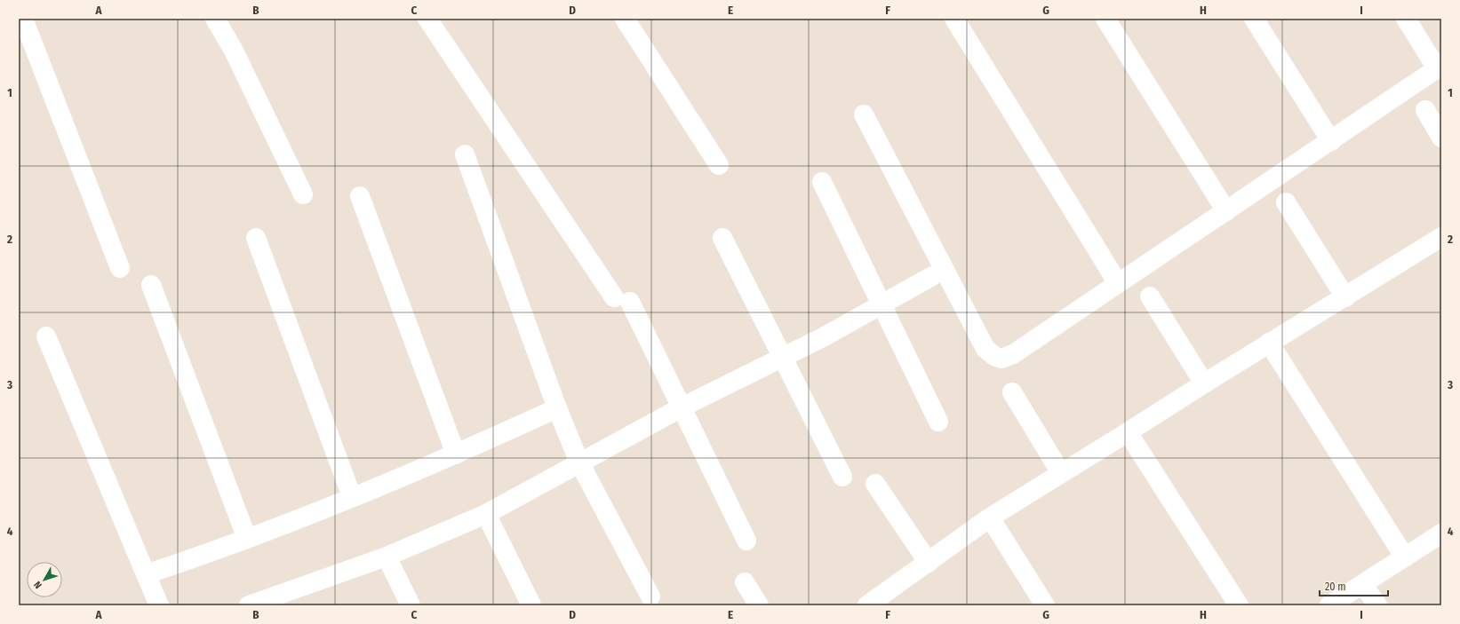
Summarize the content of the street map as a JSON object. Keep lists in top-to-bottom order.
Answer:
{
  "scale_bar": "20 m",
  "north": "bottom left",
  "grid": {
    "columns": [
      "A",
      "B",
      "C",
      "D",
      "E",
      "F",
      "G",
      "H",
      "I"
    ],
    "rows": [
      "1",
      "2",
      "3",
      "4"
    ]
  }
}
